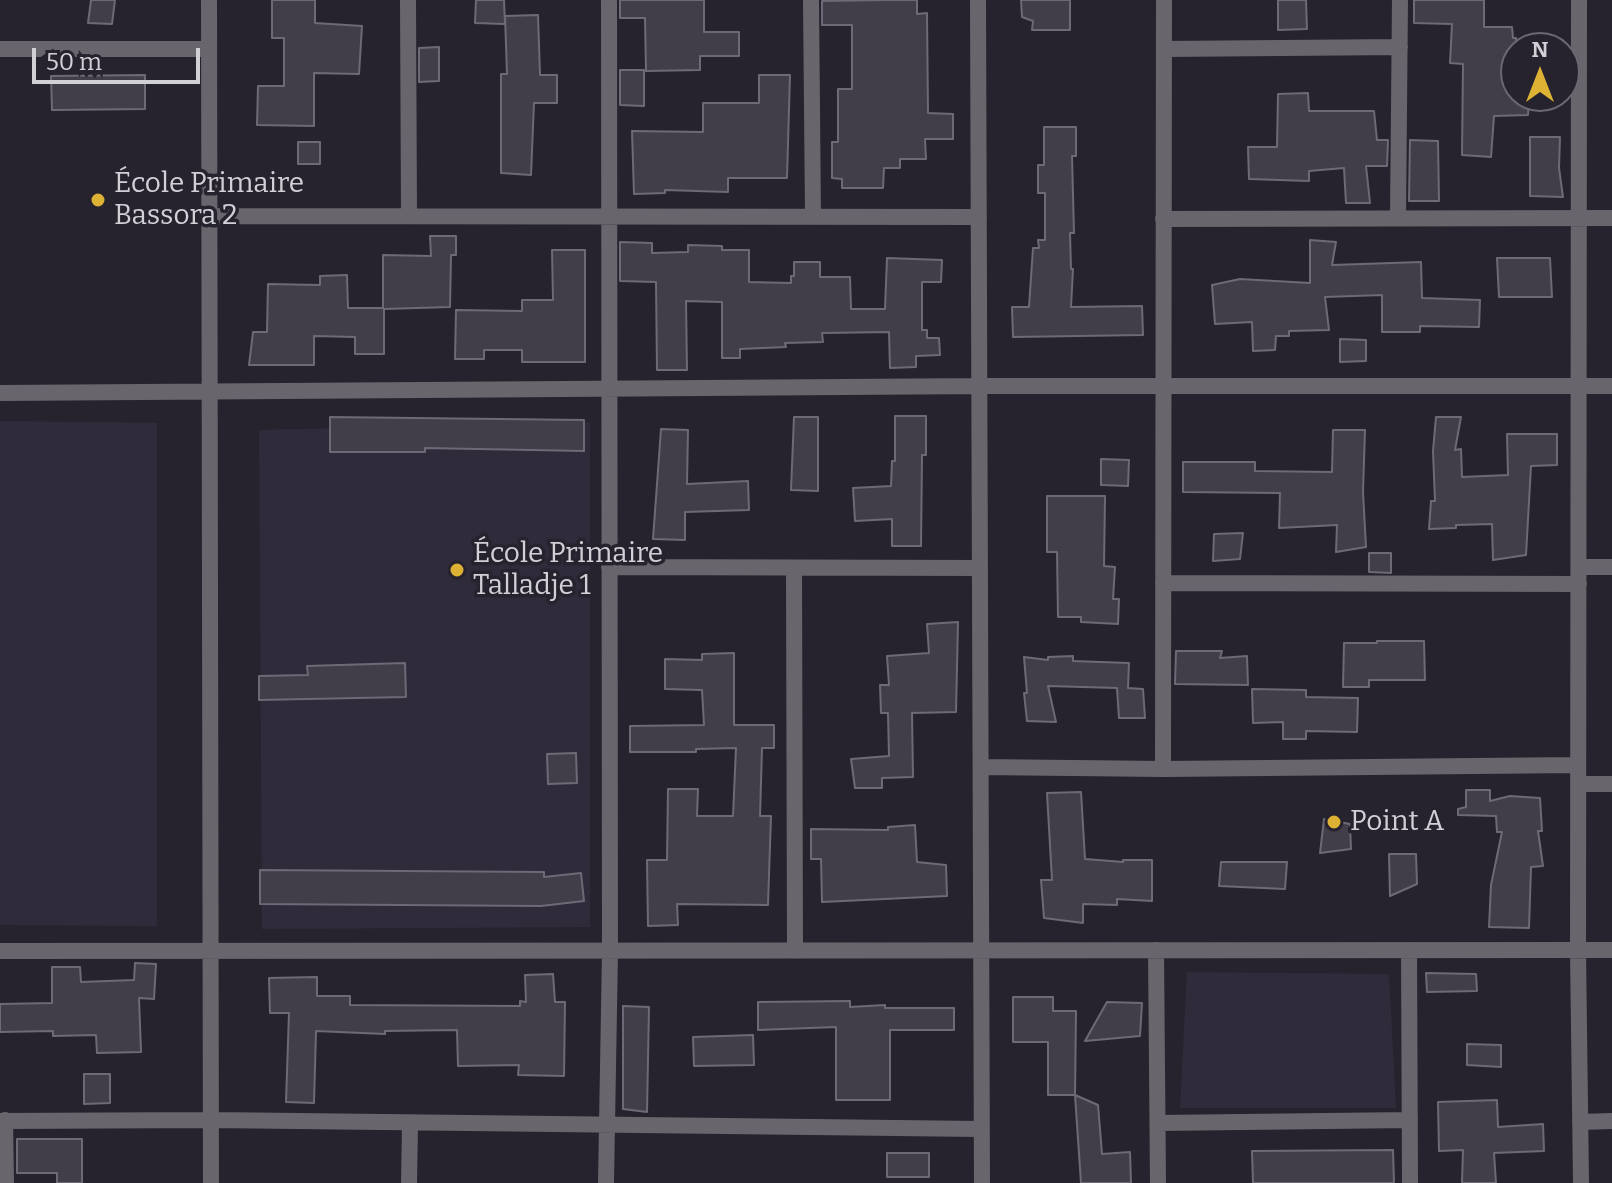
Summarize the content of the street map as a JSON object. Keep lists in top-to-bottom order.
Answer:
{
  "places": ["École Primaire Bassora 2", "École Primaire Talladje 1", "Point A"],
  "scale_bar": "50 m",
  "north": "top"
}
